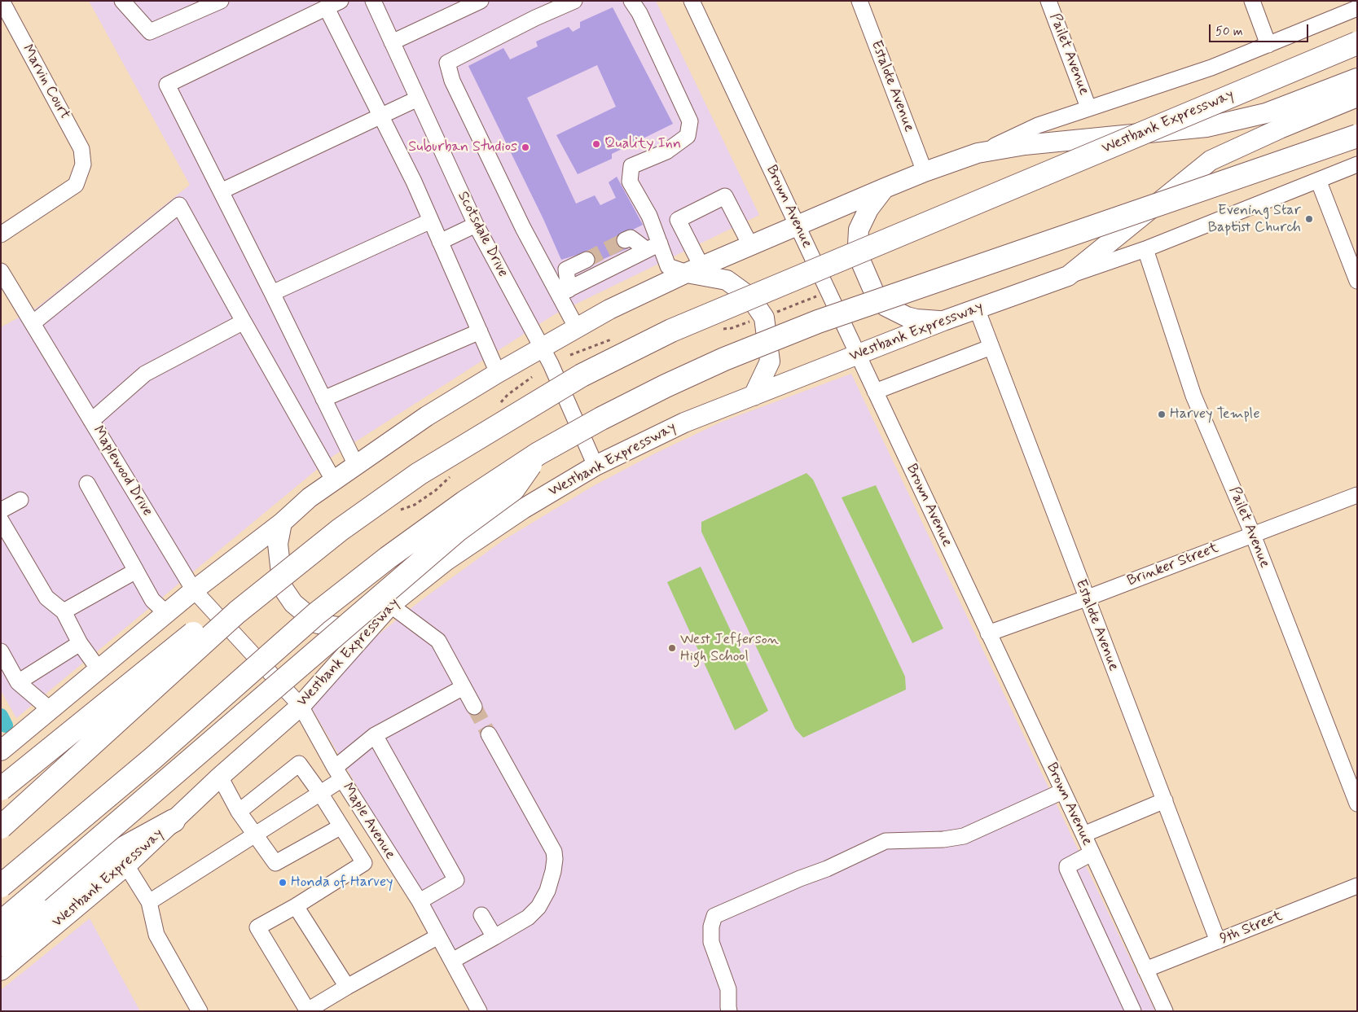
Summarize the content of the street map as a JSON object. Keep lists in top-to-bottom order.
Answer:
{
  "streets": {
    "highway": ["Westbank Expressway"],
    "street": [
      "Pailet Avenue",
      "Marvin Court",
      "Estalote Avenue",
      "Brown Avenue",
      "Scotsdale Drive",
      "Maplewood Drive",
      "Brinker Street",
      "Maple Avenue",
      "9th Street"
    ]
  },
  "crossings": [
    ["Pailet Avenue", "Westbank Expressway"],
    ["Pailet Avenue", "Brinker Street"],
    ["Estalote Avenue", "Westbank Expressway"],
    ["Estalote Avenue", "Brinker Street"],
    ["Estalote Avenue", "9th Street"],
    ["Westbank Expressway", "Brown Avenue"],
    ["Westbank Expressway", "Scotsdale Drive"],
    ["Westbank Expressway", "Maple Avenue"],
    ["Brown Avenue", "Brinker Street"],
    ["Brown Avenue", "9th Street"],
    ["Maplewood Drive", "Maple Avenue"]
  ],
  "places": [
    "Quality Inn",
    "Suburban Studios",
    "Evening Star Baptist Church",
    "Harvey Temple",
    "West Jefferson High School",
    "Honda of Harvey"
  ],
  "scale_bar": "50 m"
}
